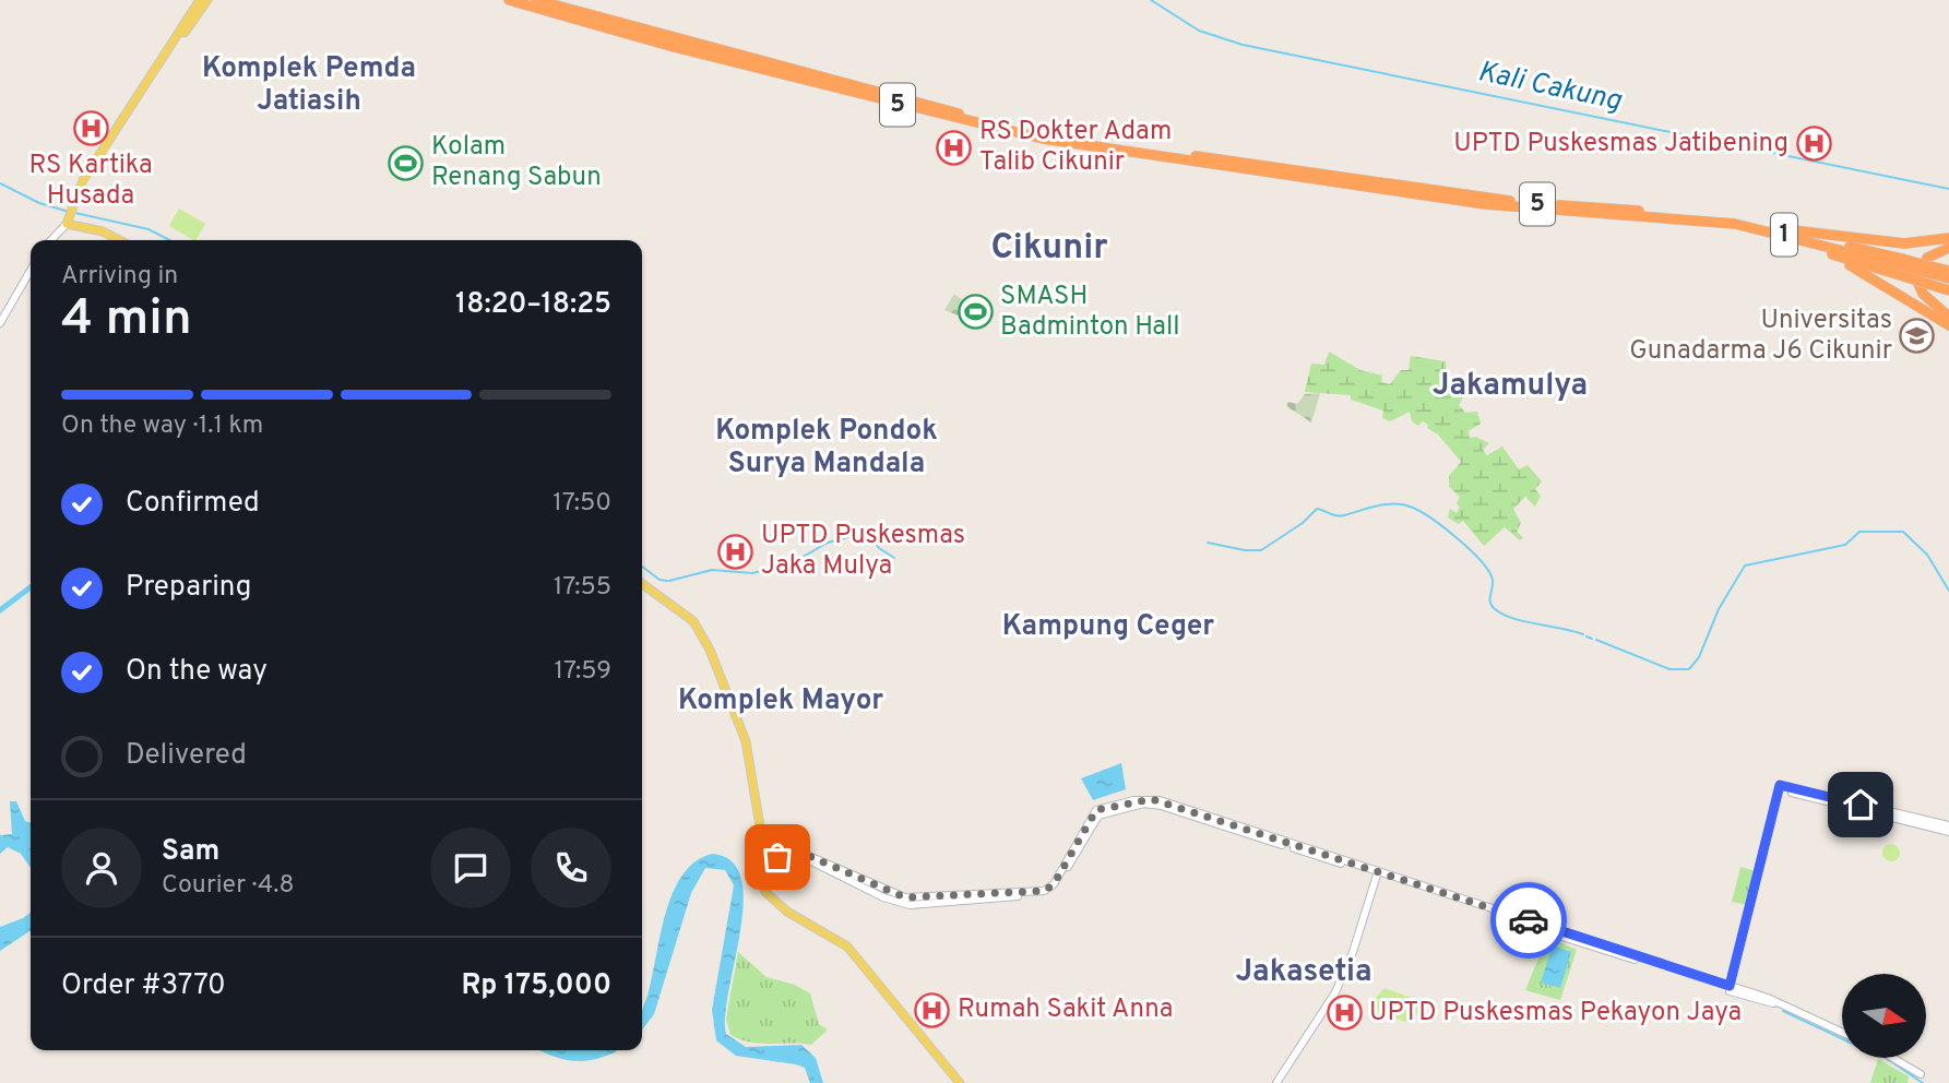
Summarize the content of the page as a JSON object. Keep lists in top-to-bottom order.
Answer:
{
  "streets": {
    "highway": ["5", "1"]
  },
  "crossings": [
    ["5", "1"]
  ],
  "districts": [
    "Komplek Pemda Jatiasih",
    "Cikunir",
    "Jakamulya",
    "Komplek Pondok Surya Mandala",
    "Kampung Ceger",
    "Komplek Mayor",
    "Jakasetia"
  ],
  "water": ["Kali Cakung"],
  "places": {
    "hospital": [
      "RS Kartika Husada",
      "UPTD Puskesmas Jatibening",
      "RS Dokter Adam Talib Cikunir",
      "UPTD Puskesmas Jaka Mulya",
      "Rumah Sakit Anna",
      "UPTD Puskesmas Pekayon Jaya"
    ],
    "sports": ["Kolam Renang Sabun", "SMASH Badminton Hall"],
    "school or university": ["Universitas Gunadarma J6 Cikunir"]
  },
  "north": "right",
  "page": {
    "heading": ["4 min", "Arriving in", "18:20–18:25"],
    "panel": [
      "Sam",
      "Courier · 4.8",
      "Order #3770",
      "Rp 175,000"
    ],
    "bar": "On the way · 1.1 km",
    "list": [
      ["Confirmed", "17:50"],
      ["Preparing", "17:55"],
      ["On the way", "17:59"],
      "Delivered"
    ]
  }
}
